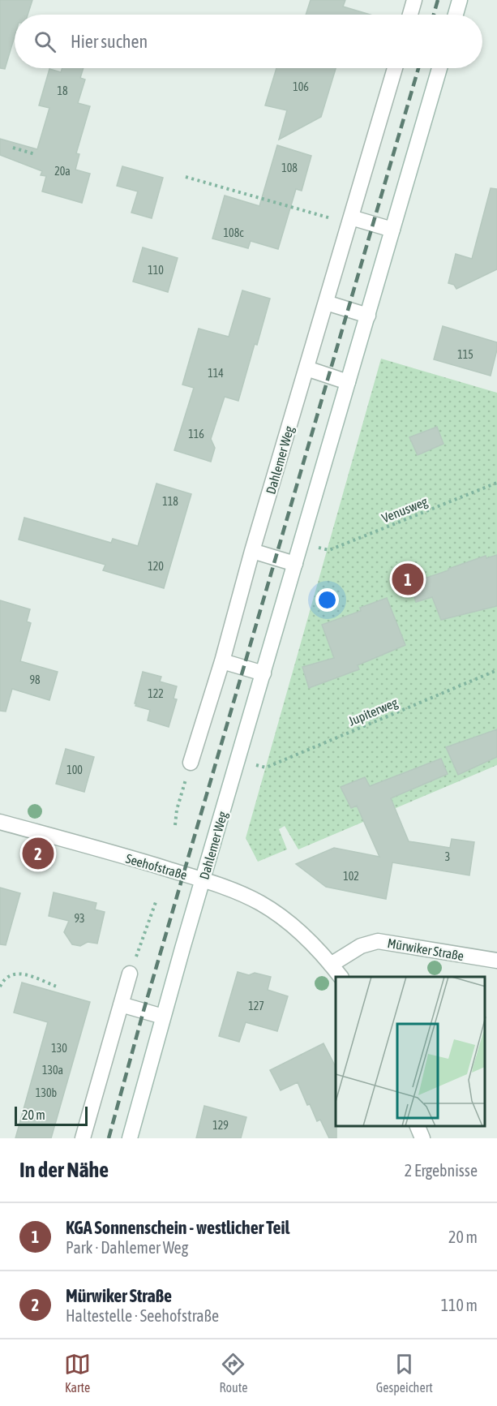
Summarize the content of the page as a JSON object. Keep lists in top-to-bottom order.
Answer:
{
  "streets": {
    "street": ["Dahlemer Weg", "Seehofstraße", "Mürwiker Straße"],
    "path": ["Venusweg", "Jupiterweg"]
  },
  "crossings": [
    ["Dahlemer Weg", "Seehofstraße"],
    ["Seehofstraße", "Mürwiker Straße"]
  ],
  "house_numbers": [
    "106",
    "18",
    "108",
    "20a",
    "108c",
    "110",
    "115",
    "114",
    "116",
    "118",
    "120",
    "98",
    "122",
    "100",
    "3",
    "102",
    "93",
    "127",
    "130",
    "130a",
    "130b",
    "129"
  ],
  "scale_bar": "20 m",
  "page": {
    "search": "Hier suchen",
    "pins": ["1", "2"],
    "scale": "20 m",
    "heading": ["In der Nähe", "2 Ergebnisse"],
    "list": [
      {
        "mark": "1",
        "name": "KGA Sonnenschein - westlicher Teil",
        "note": "Park · Dahlemer Weg",
        "value": "20 m"
      },
      {
        "mark": "2",
        "name": "Mürwiker Straße",
        "note": "Haltestelle · Seehofstraße",
        "value": "110 m"
      }
    ],
    "nav": ["Karte", "Route", "Gespeichert"]
  }
}
